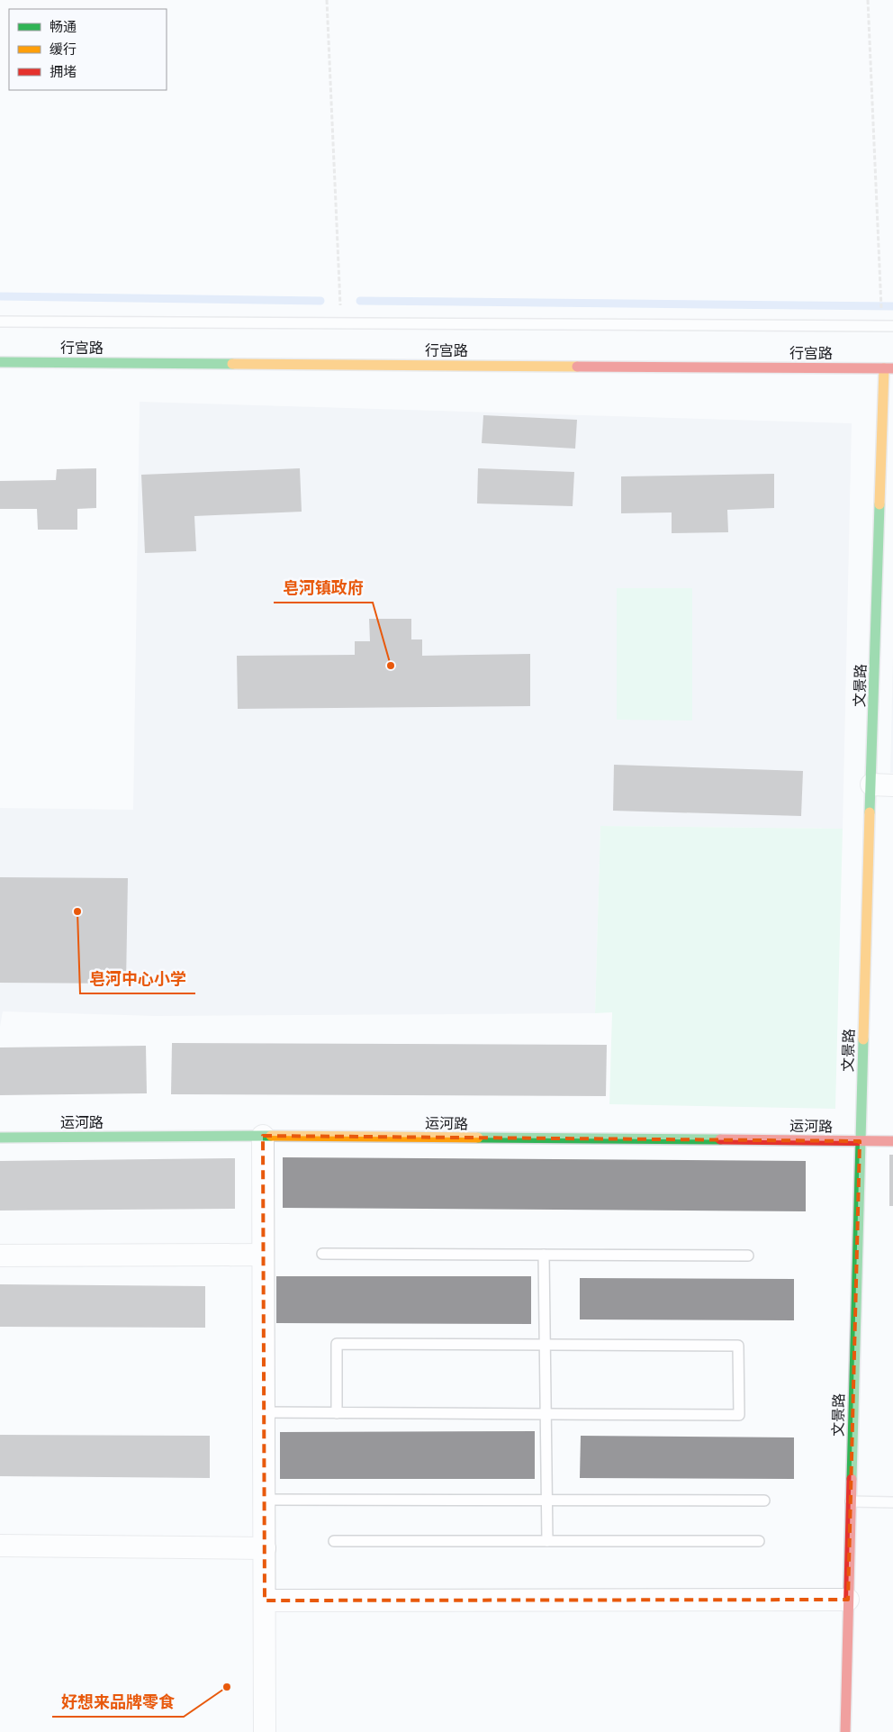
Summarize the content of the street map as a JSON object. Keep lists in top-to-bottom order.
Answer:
{
  "streets": {
    "street": ["行宫路", "文景路", "运河路"]
  },
  "crossings": [
    ["行宫路", "文景路"],
    ["文景路", "运河路"]
  ],
  "places": ["皂河镇政府", "皂河中心小学", "好想来品牌零食"],
  "legend": ["畅通", "缓行", "拥堵"]
}
